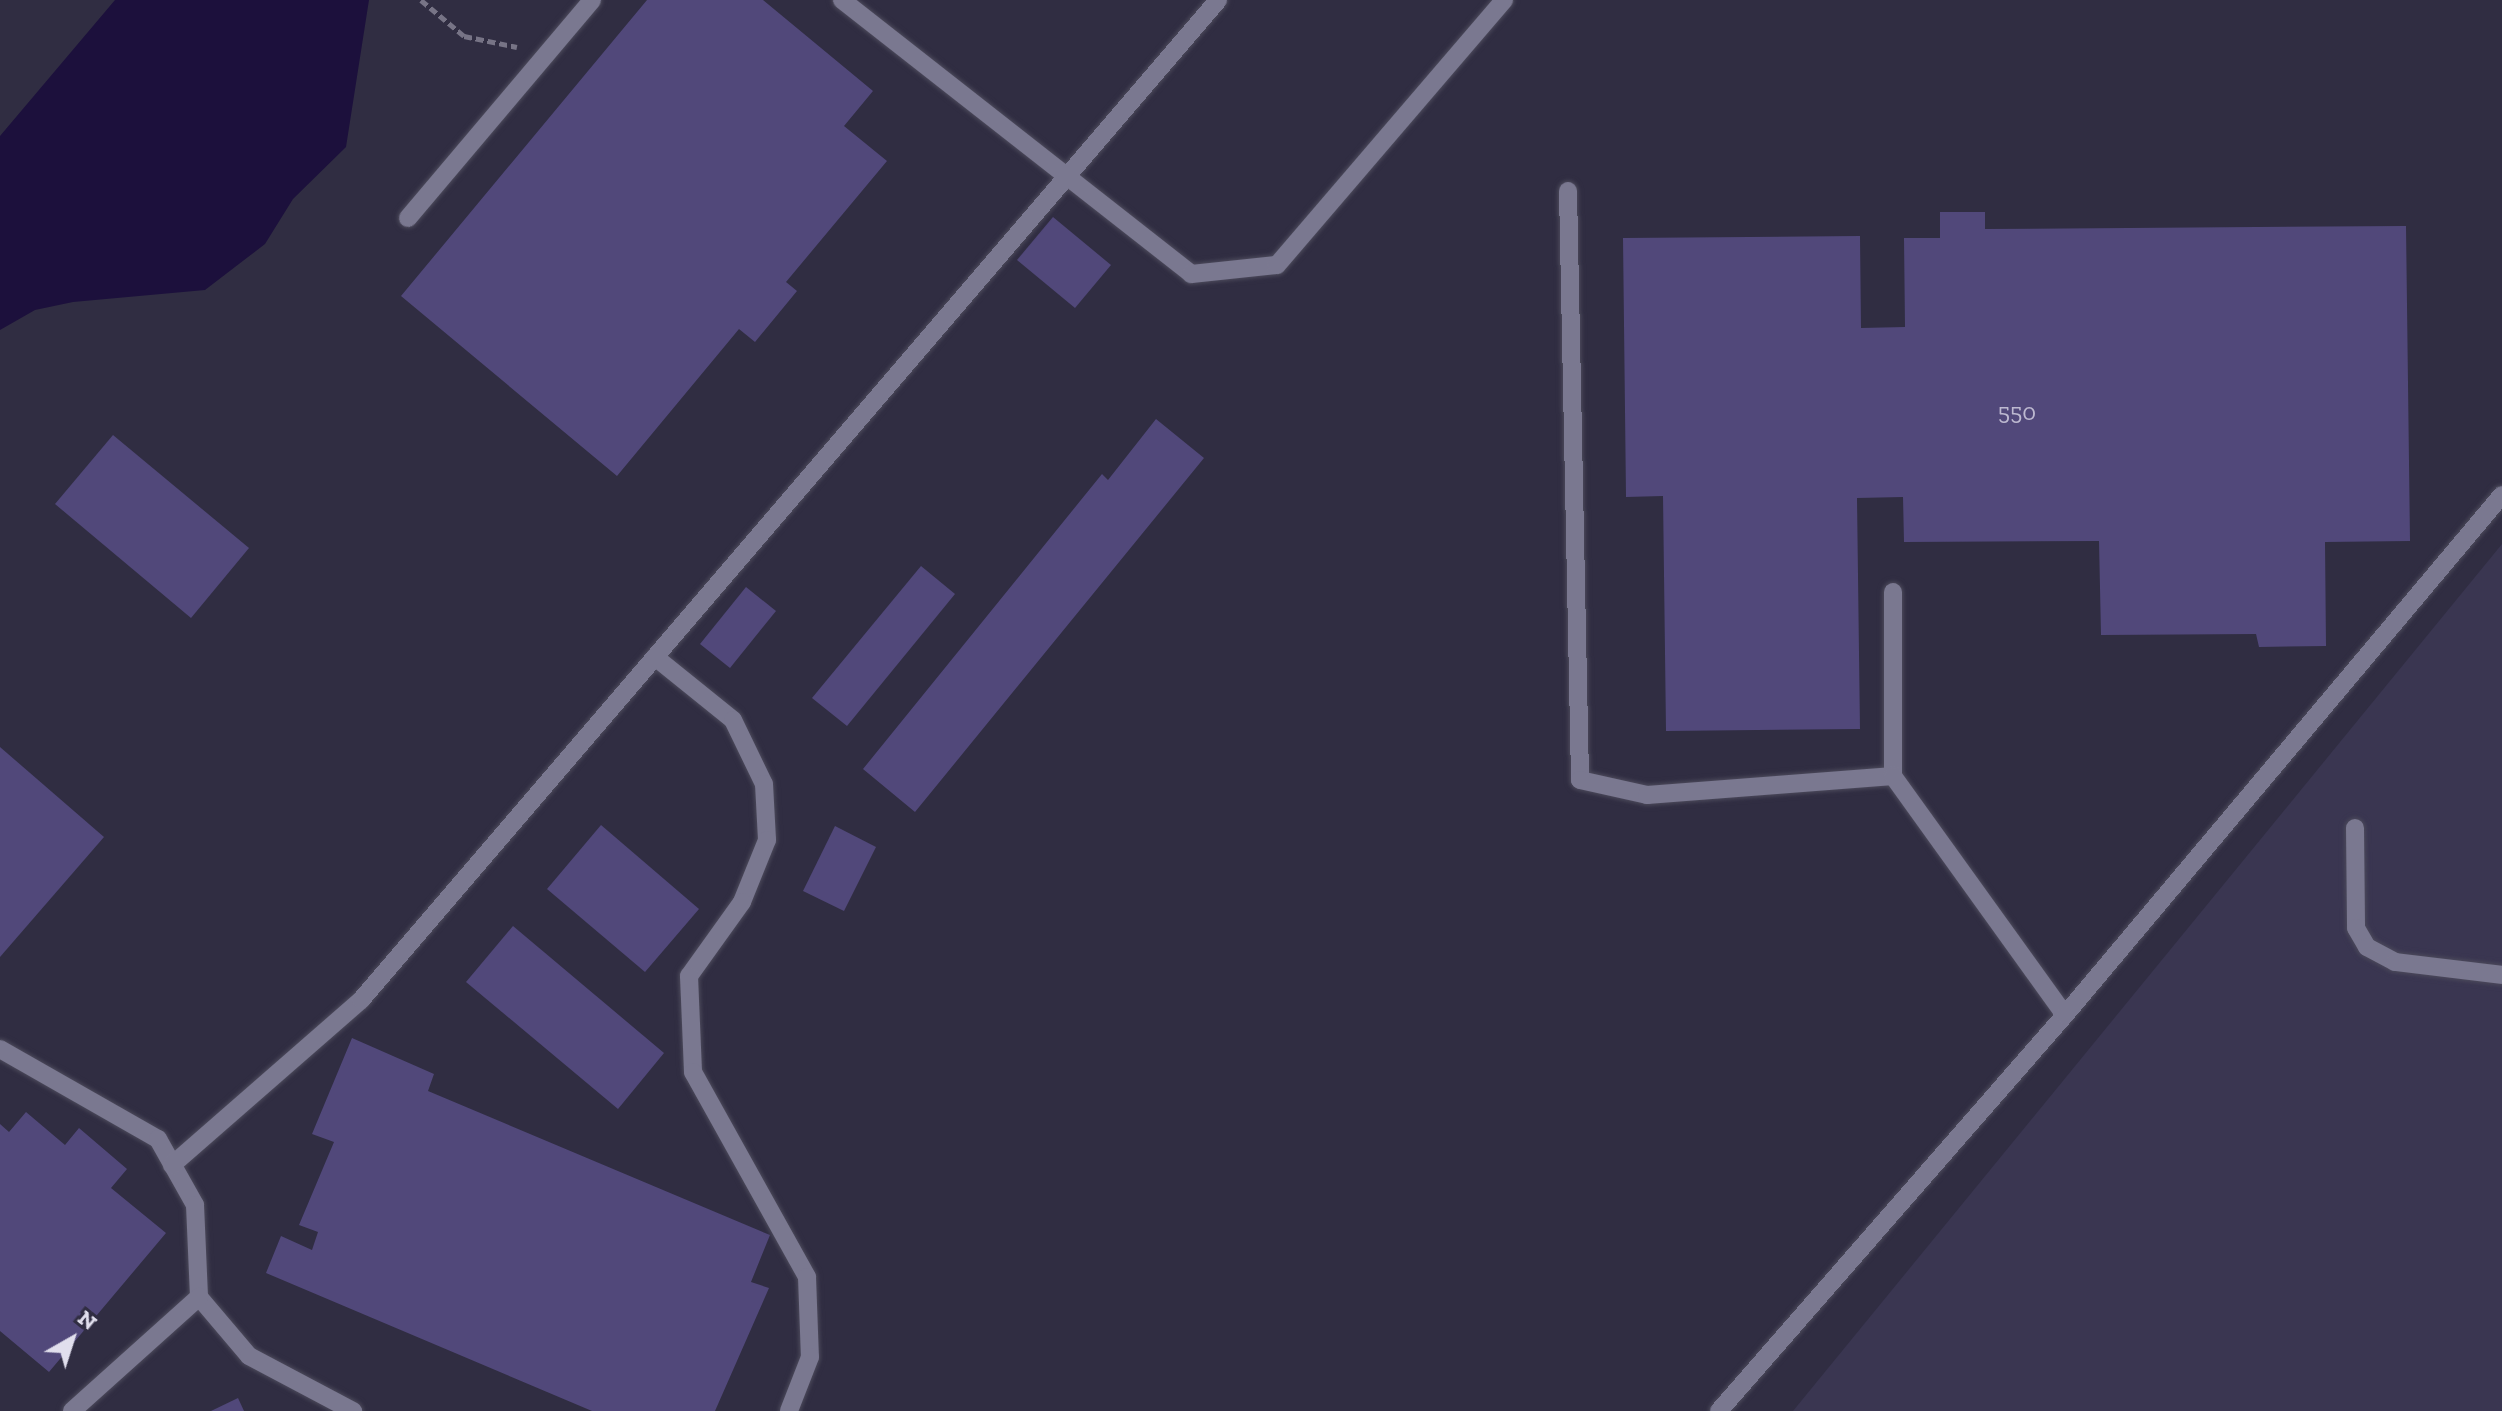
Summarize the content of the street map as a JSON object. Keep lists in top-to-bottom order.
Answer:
{
  "house_numbers": ["550"],
  "north": "top right"
}
